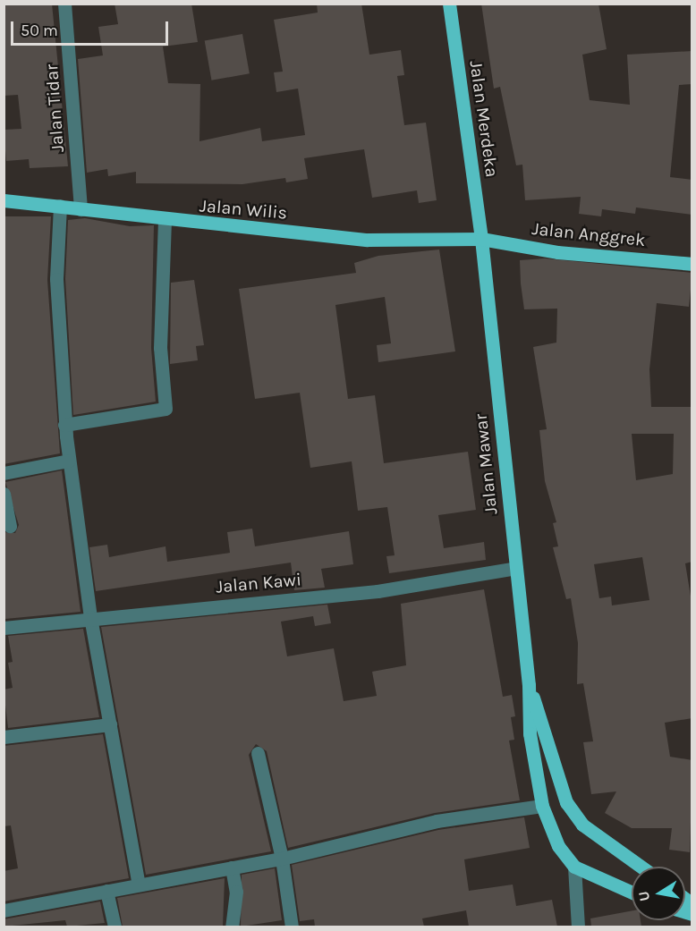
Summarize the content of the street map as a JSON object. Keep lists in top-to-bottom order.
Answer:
{
  "streets": {
    "main road": [
      "Jalan Merdeka",
      "Jalan Wilis",
      "Jalan Anggrek",
      "Jalan Mawar"
    ],
    "street": ["Jalan Tidar", "Jalan Kawi"]
  },
  "crossings": [
    ["Jalan Tidar", "Jalan Wilis"],
    ["Jalan Merdeka", "Jalan Wilis"],
    ["Jalan Merdeka", "Jalan Anggrek"],
    ["Jalan Merdeka", "Jalan Mawar"],
    ["Jalan Wilis", "Jalan Anggrek"],
    ["Jalan Wilis", "Jalan Mawar"],
    ["Jalan Anggrek", "Jalan Mawar"],
    ["Jalan Mawar", "Jalan Kawi"]
  ],
  "scale_bar": "50 m",
  "north": "left"
}
